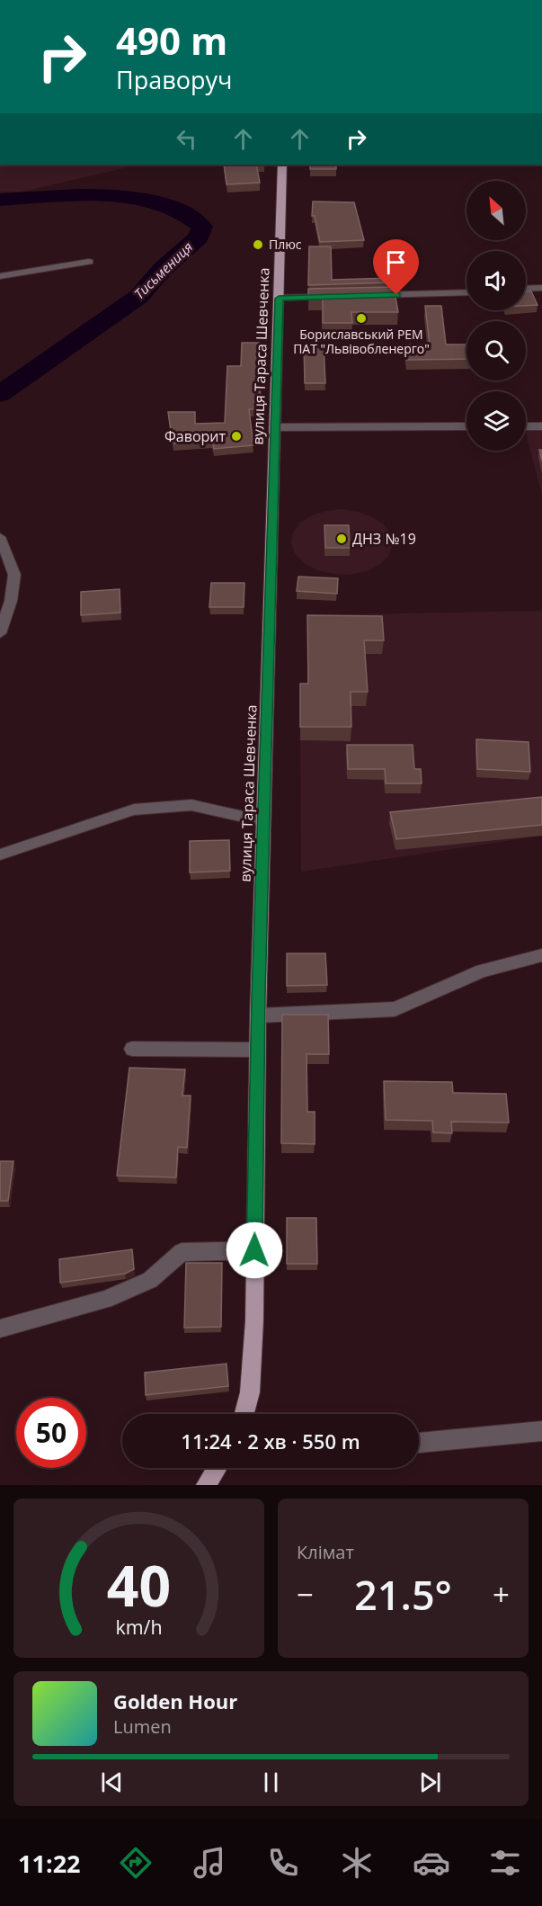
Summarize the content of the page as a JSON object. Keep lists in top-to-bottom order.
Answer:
{
  "streets": {
    "main road": ["вулиця Тараса Шевченка"]
  },
  "water": ["Тисьмениця"],
  "places": [
    "Плюс",
    "Бориславський РЕМ ПАТ \"Львівобленерго\"",
    "Фаворит",
    "ДНЗ №19"
  ],
  "north": "top left",
  "page": {
    "turn": ["490 m", "Праворуч"],
    "limit": "50",
    "trip": "11:24 · 2 хв · 550 m",
    "tile": "Клімат",
    "heat": ["−", "21.5°", "+"],
    "song": ["Golden Hour", "Lumen"],
    "tabs": "11:22",
    "gauge": ["40", "km/h"]
  }
}
